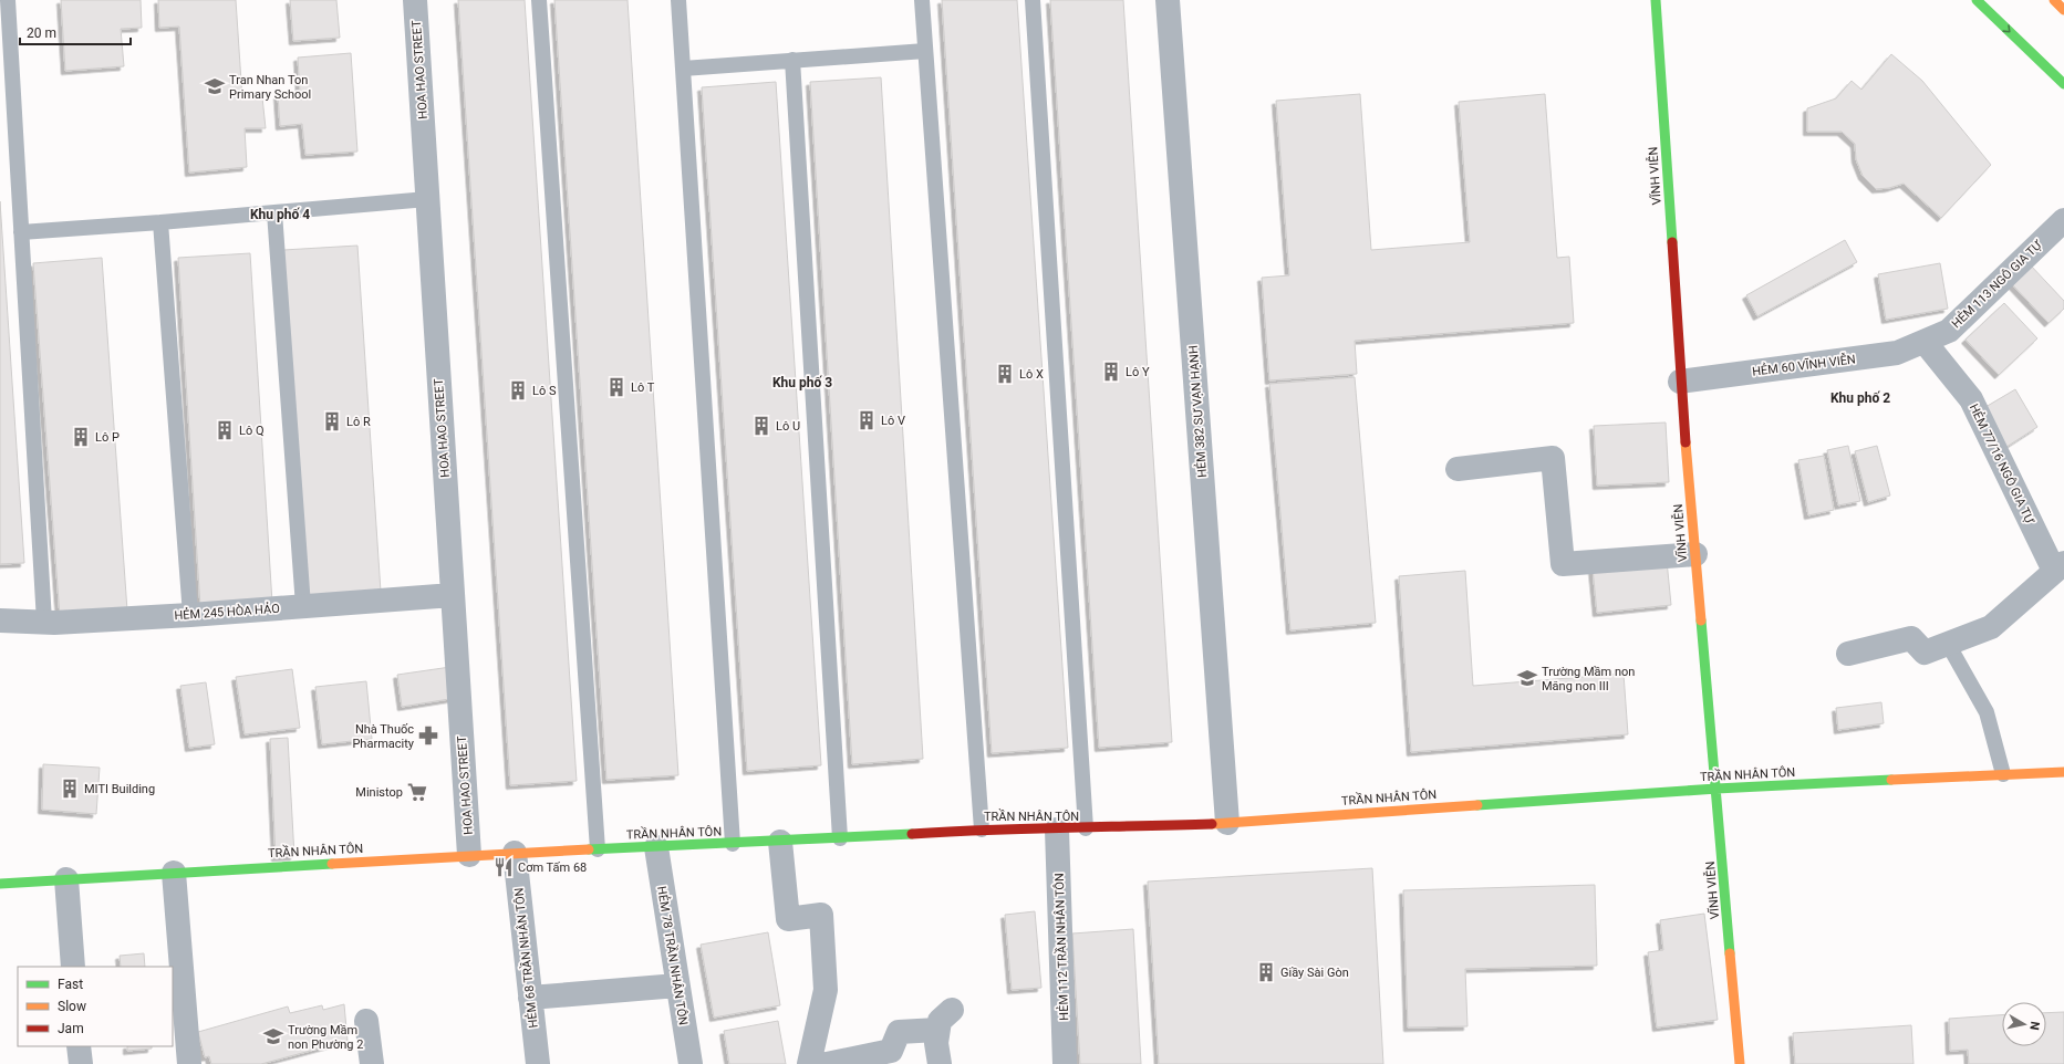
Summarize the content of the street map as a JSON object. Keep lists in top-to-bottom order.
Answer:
{
  "streets": {
    "street": [
      "HOA HAO STREET",
      "VĨNH VIỄN",
      "HẺM 113 NGÔ GIA TỰ",
      "HẺM 60 VĨNH VIỄN",
      "HẺM 382 SƯ VẠN HẠNH",
      "HẺM 77/16 NGÔ GIA TỰ",
      "HẺM 245 HÒA HẢO",
      "TRẦN NHÂN TÔN",
      "HẺM 112 TRẦN NHÂN TÔN",
      "HẺM 78 TRẦN NHÂN TÔN",
      "HẺM 68 TRẦN NHÂN TÔN"
    ]
  },
  "crossings": [
    ["HOA HAO STREET", "HẺM 245 HÒA HẢO"],
    ["HOA HAO STREET", "TRẦN NHÂN TÔN"],
    ["VĨNH VIỄN", "HẺM 60 VĨNH VIỄN"],
    ["VĨNH VIỄN", "TRẦN NHÂN TÔN"],
    ["HẺM 113 NGÔ GIA TỰ", "HẺM 60 VĨNH VIỄN"],
    ["HẺM 113 NGÔ GIA TỰ", "HẺM 77/16 NGÔ GIA TỰ"],
    ["HẺM 60 VĨNH VIỄN", "HẺM 77/16 NGÔ GIA TỰ"],
    ["HẺM 382 SƯ VẠN HẠNH", "TRẦN NHÂN TÔN"],
    ["TRẦN NHÂN TÔN", "HẺM 112 TRẦN NHÂN TÔN"],
    ["TRẦN NHÂN TÔN", "HẺM 78 TRẦN NHÂN TÔN"],
    ["TRẦN NHÂN TÔN", "HẺM 68 TRẦN NHÂN TÔN"]
  ],
  "districts": ["Khu phố 4", "Khu phố 3", "Khu phố 2"],
  "places": {
    "school or university": ["Tran Nhan Ton Primary School", "Trường Mầm non Măng non III", "Trường Mầm non Phường 2"],
    "building": [
      "Lô Y",
      "Lô X",
      "Lô T",
      "Lô S",
      "Lô V",
      "Lô R",
      "Lô U",
      "Lô Q",
      "Lô P",
      "MITI Building",
      "Giầy Sài Gòn"
    ],
    "pharmacy": ["Nhà Thuốc Pharmacity"],
    "supermarket": ["Ministop"],
    "restaurant": ["Cơm Tấm 68"]
  },
  "legend": ["Fast", "Slow", "Jam"],
  "scale_bar": "20 m",
  "north": "right"
}
